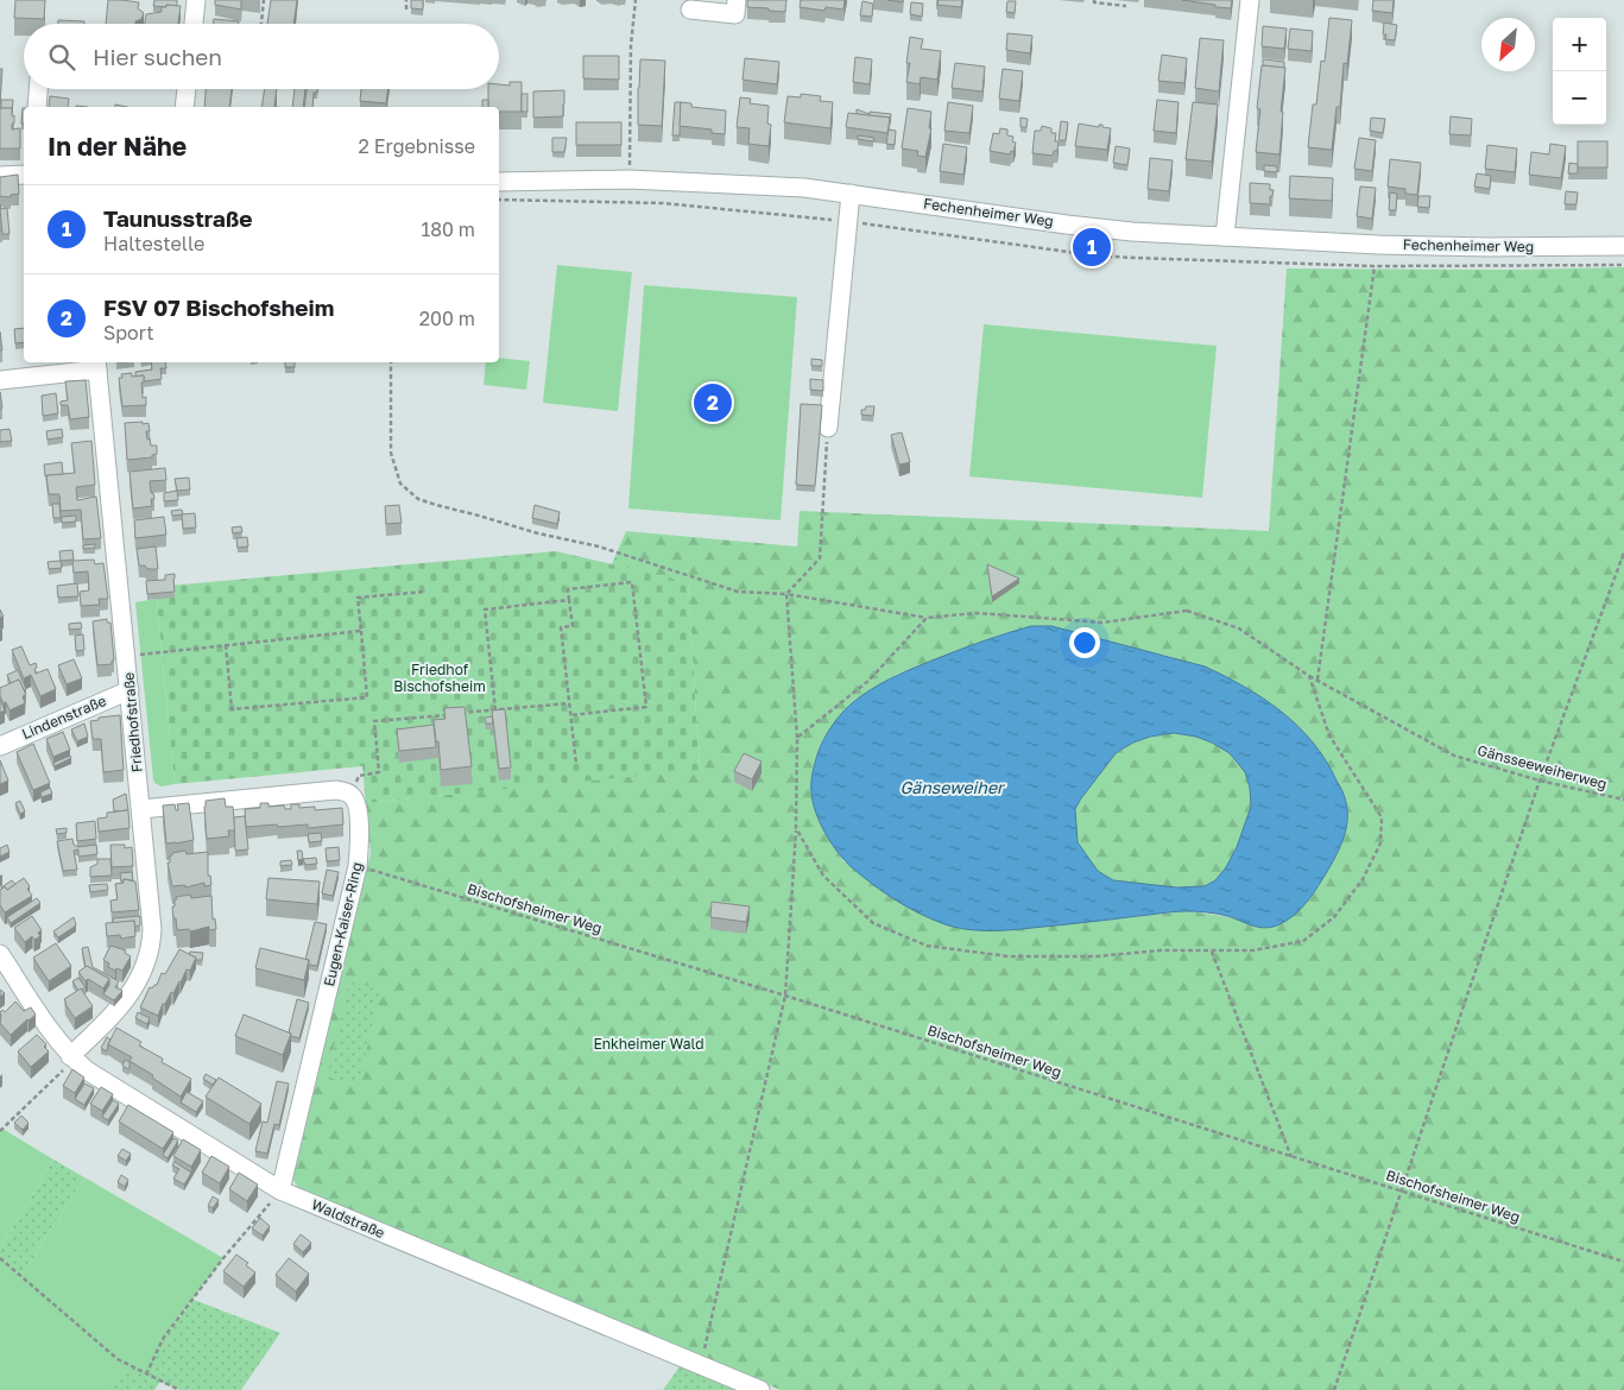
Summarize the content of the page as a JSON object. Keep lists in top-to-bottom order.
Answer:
{
  "streets": {
    "street": [
      "Fechenheimer Weg",
      "Lindenstraße",
      "Friedhofstraße",
      "Eugen-Kaiser-Ring",
      "Waldstraße"
    ],
    "path": ["Gänsseeweiherweg", "Bischofsheimer Weg"]
  },
  "crossings": [
    ["Lindenstraße", "Friedhofstraße"],
    ["Friedhofstraße", "Waldstraße"],
    ["Bischofsheimer Weg", "Eugen-Kaiser-Ring"],
    ["Eugen-Kaiser-Ring", "Waldstraße"]
  ],
  "water": ["Gänseweiher"],
  "parks": ["Friedhof Bischofsheim", "Enkheimer Wald"],
  "north": "bottom left",
  "page": {
    "map_buttons": ["+", "−"],
    "search": "Hier suchen",
    "heading": ["In der Nähe", "2 Ergebnisse"],
    "list": [
      {
        "mark": "1",
        "name": "Taunusstraße",
        "note": "Haltestelle",
        "value": "180 m"
      },
      {
        "mark": "2",
        "name": "FSV 07 Bischofsheim",
        "note": "Sport",
        "value": "200 m"
      }
    ],
    "pins": ["1", "2"]
  }
}
